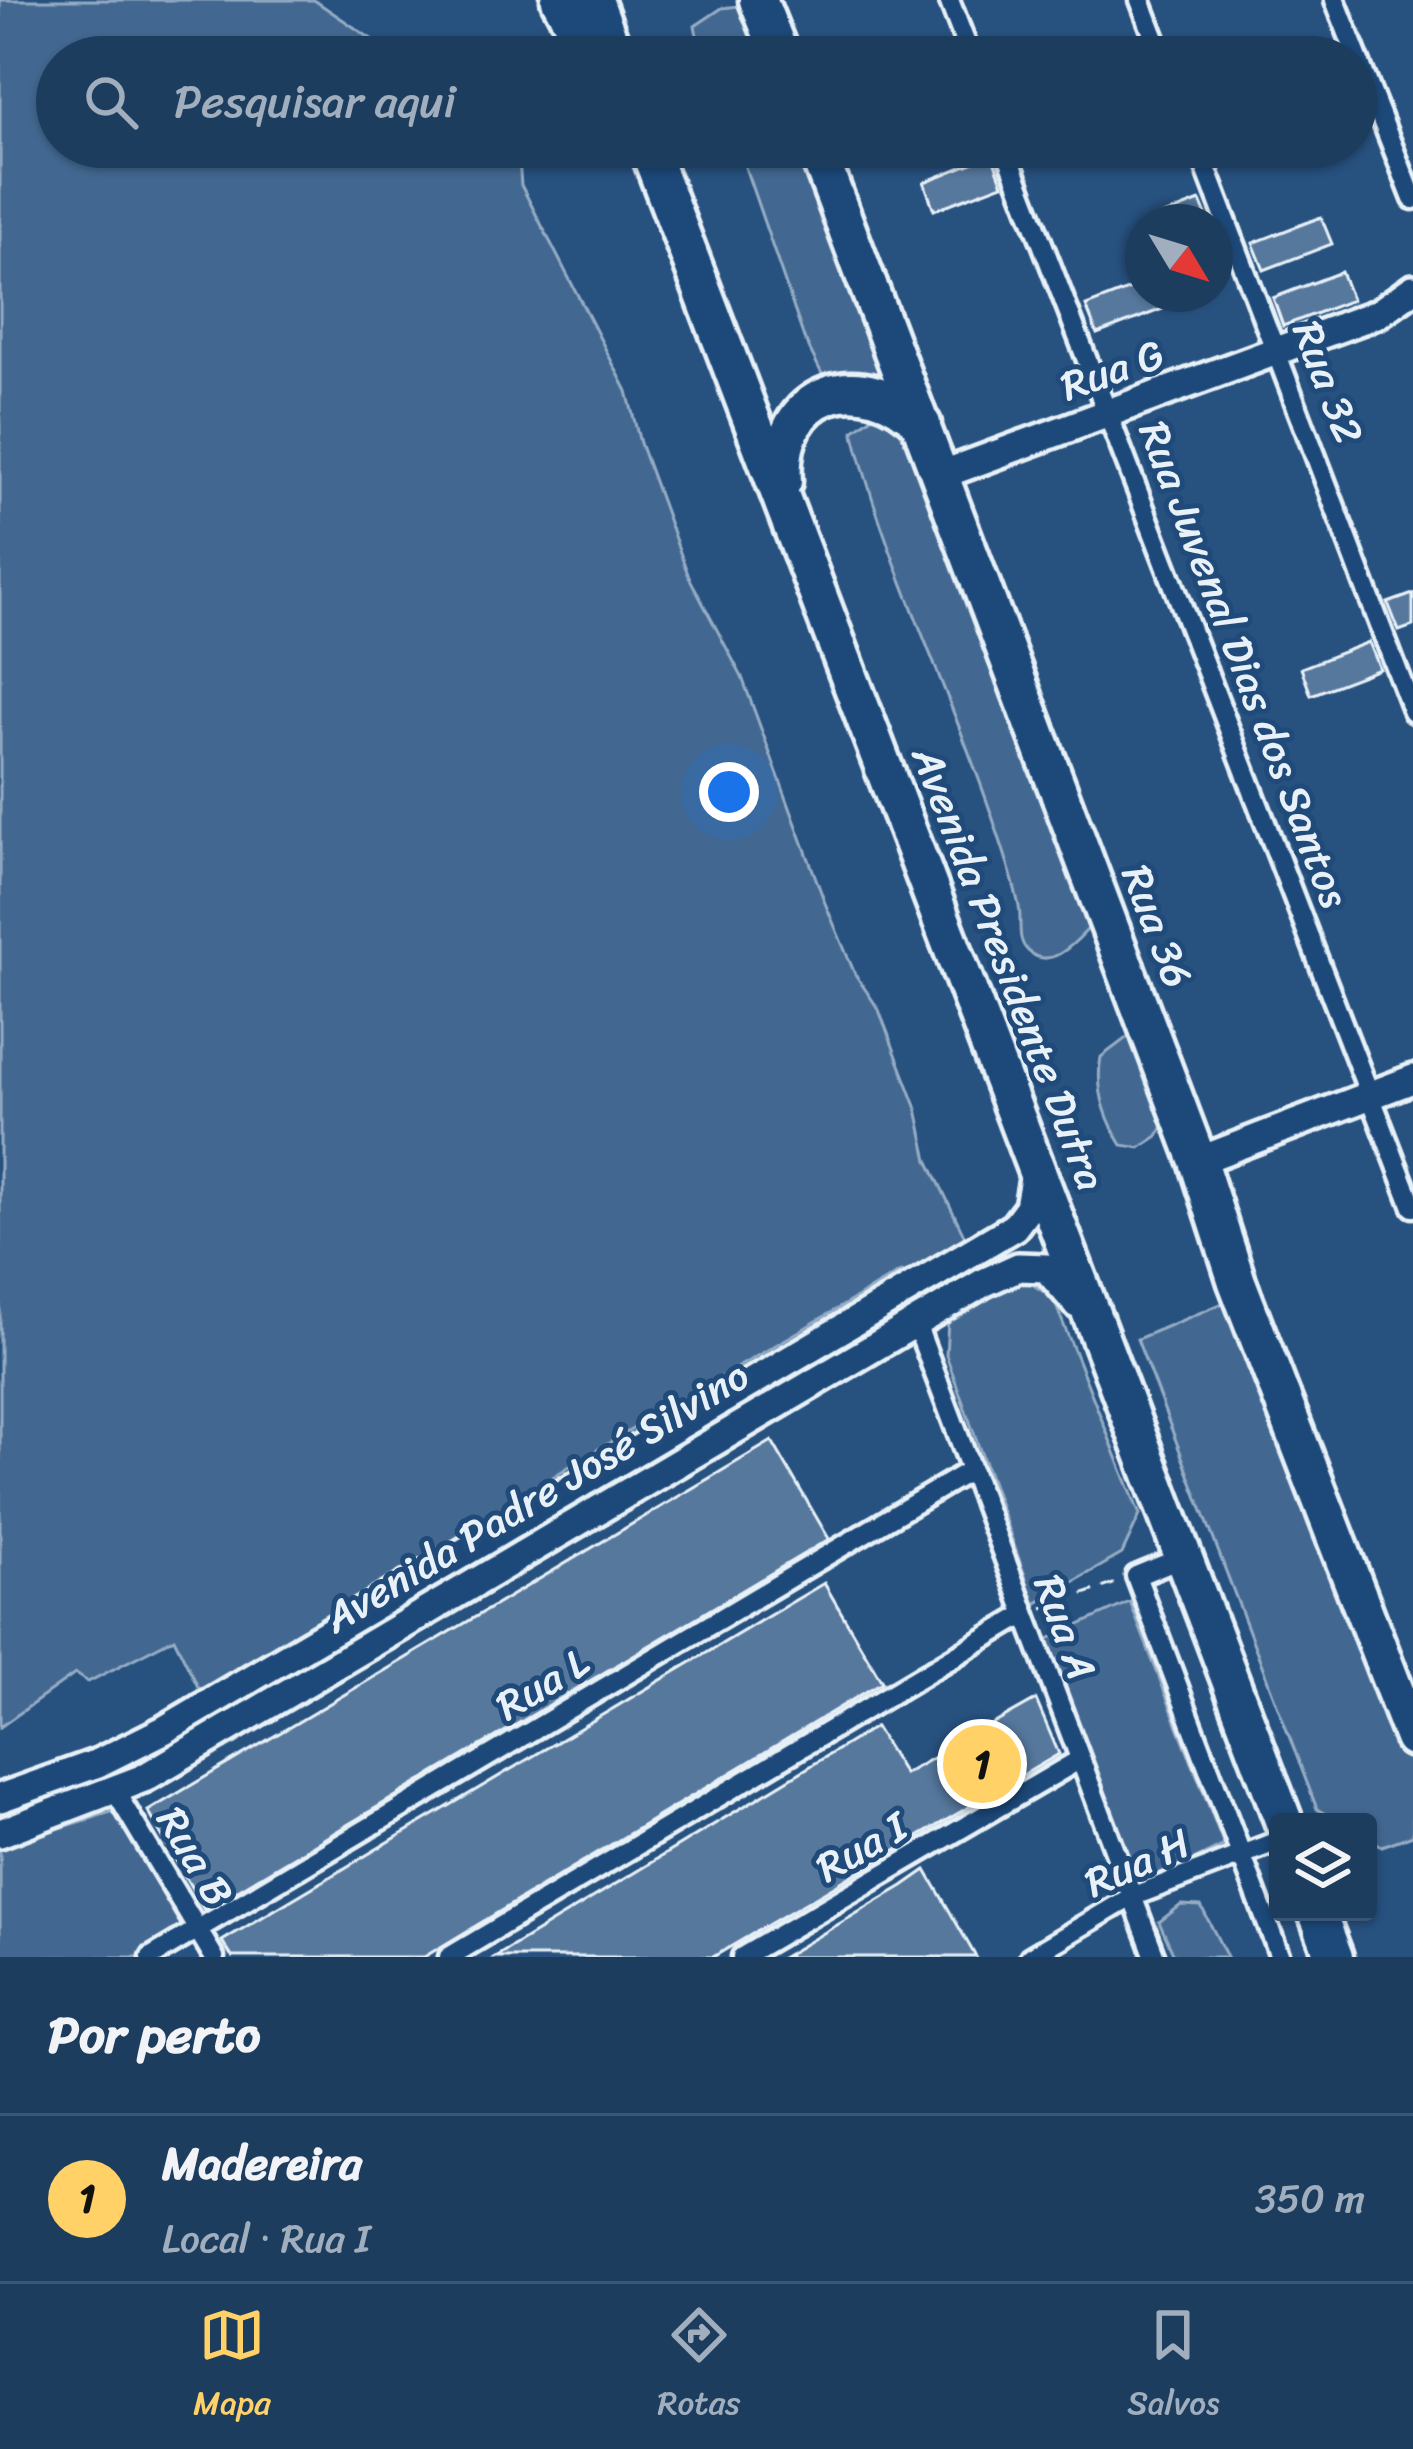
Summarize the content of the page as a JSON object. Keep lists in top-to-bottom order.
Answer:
{
  "streets": {
    "highway": ["Rua 36", "Avenida Presidente Dutra"],
    "main road": ["Rua G", "Avenida Padre José Silvino"],
    "street": [
      "Rua 32",
      "Rua Juvenal Dias dos Santos",
      "Rua A",
      "Rua L",
      "Rua I",
      "Rua B",
      "Rua H"
    ]
  },
  "crossings": [
    ["Rua G", "Rua 32"],
    ["Rua G", "Rua Juvenal Dias dos Santos"],
    ["Rua G", "Rua 36"],
    ["Avenida Presidente Dutra", "Avenida Padre José Silvino"],
    ["Avenida Padre José Silvino", "Rua A"],
    ["Avenida Padre José Silvino", "Rua B"],
    ["Rua A", "Rua L"],
    ["Rua A", "Rua I"],
    ["Rua A", "Rua H"],
    ["Rua L", "Rua B"]
  ],
  "north": "bottom right",
  "page": {
    "search": "Pesquisar aqui",
    "pins": "1",
    "heading": "Por perto",
    "list": [
      {
        "mark": "1",
        "name": "Madereira",
        "note": "Local · Rua I",
        "value": "350 m"
      }
    ],
    "nav": ["Mapa", "Rotas", "Salvos"]
  }
}
